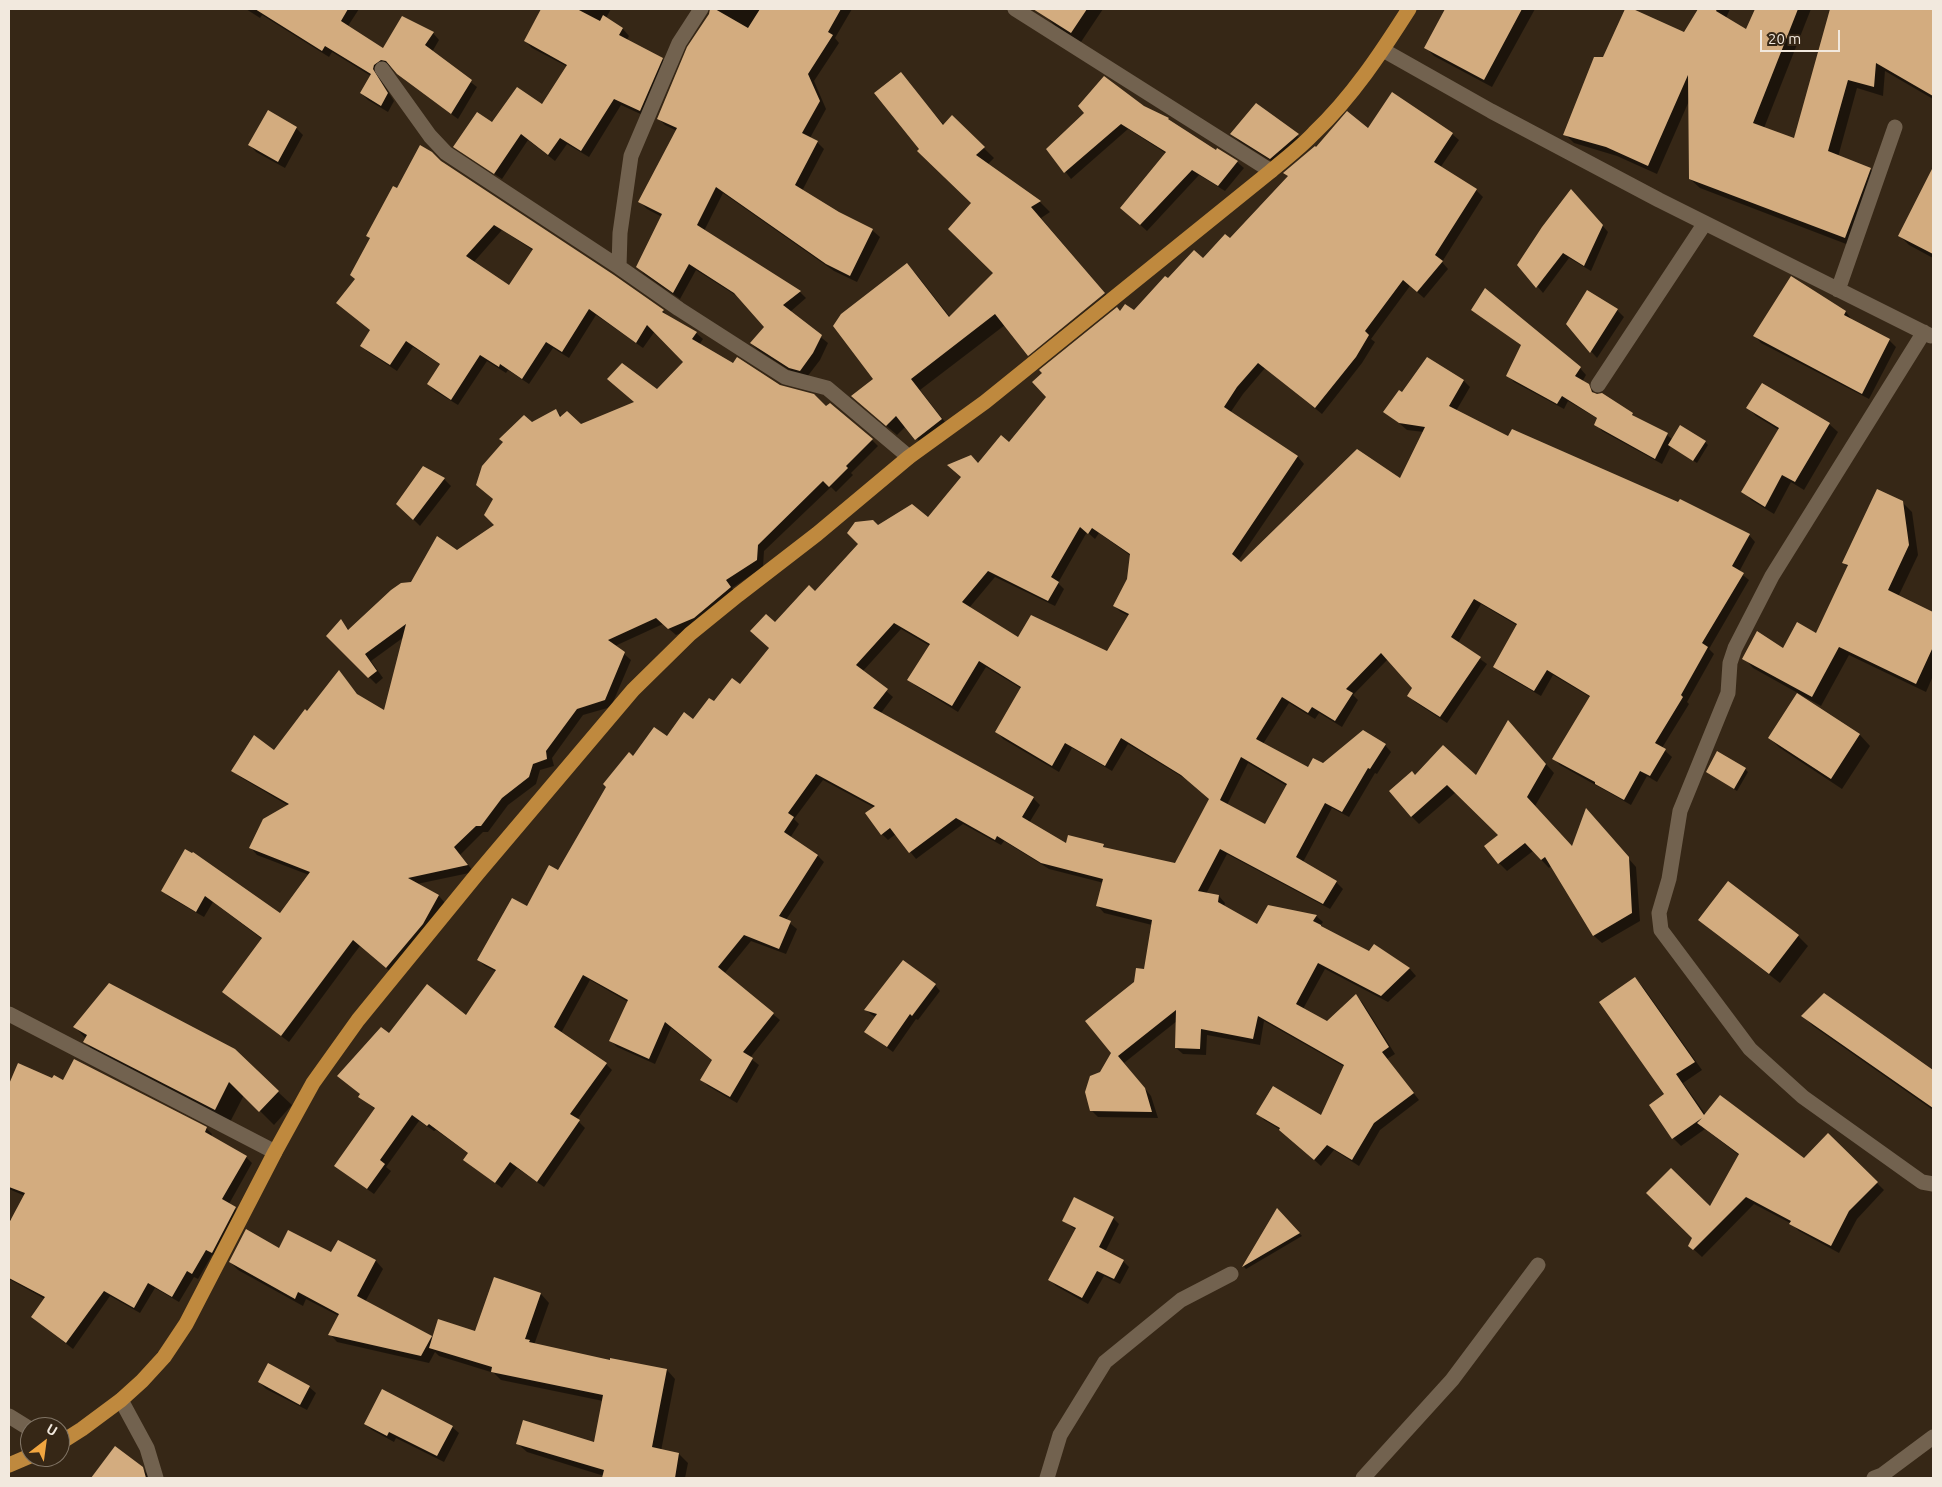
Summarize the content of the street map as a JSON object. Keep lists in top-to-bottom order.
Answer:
{
  "scale_bar": "20 m",
  "north": "top right"
}
